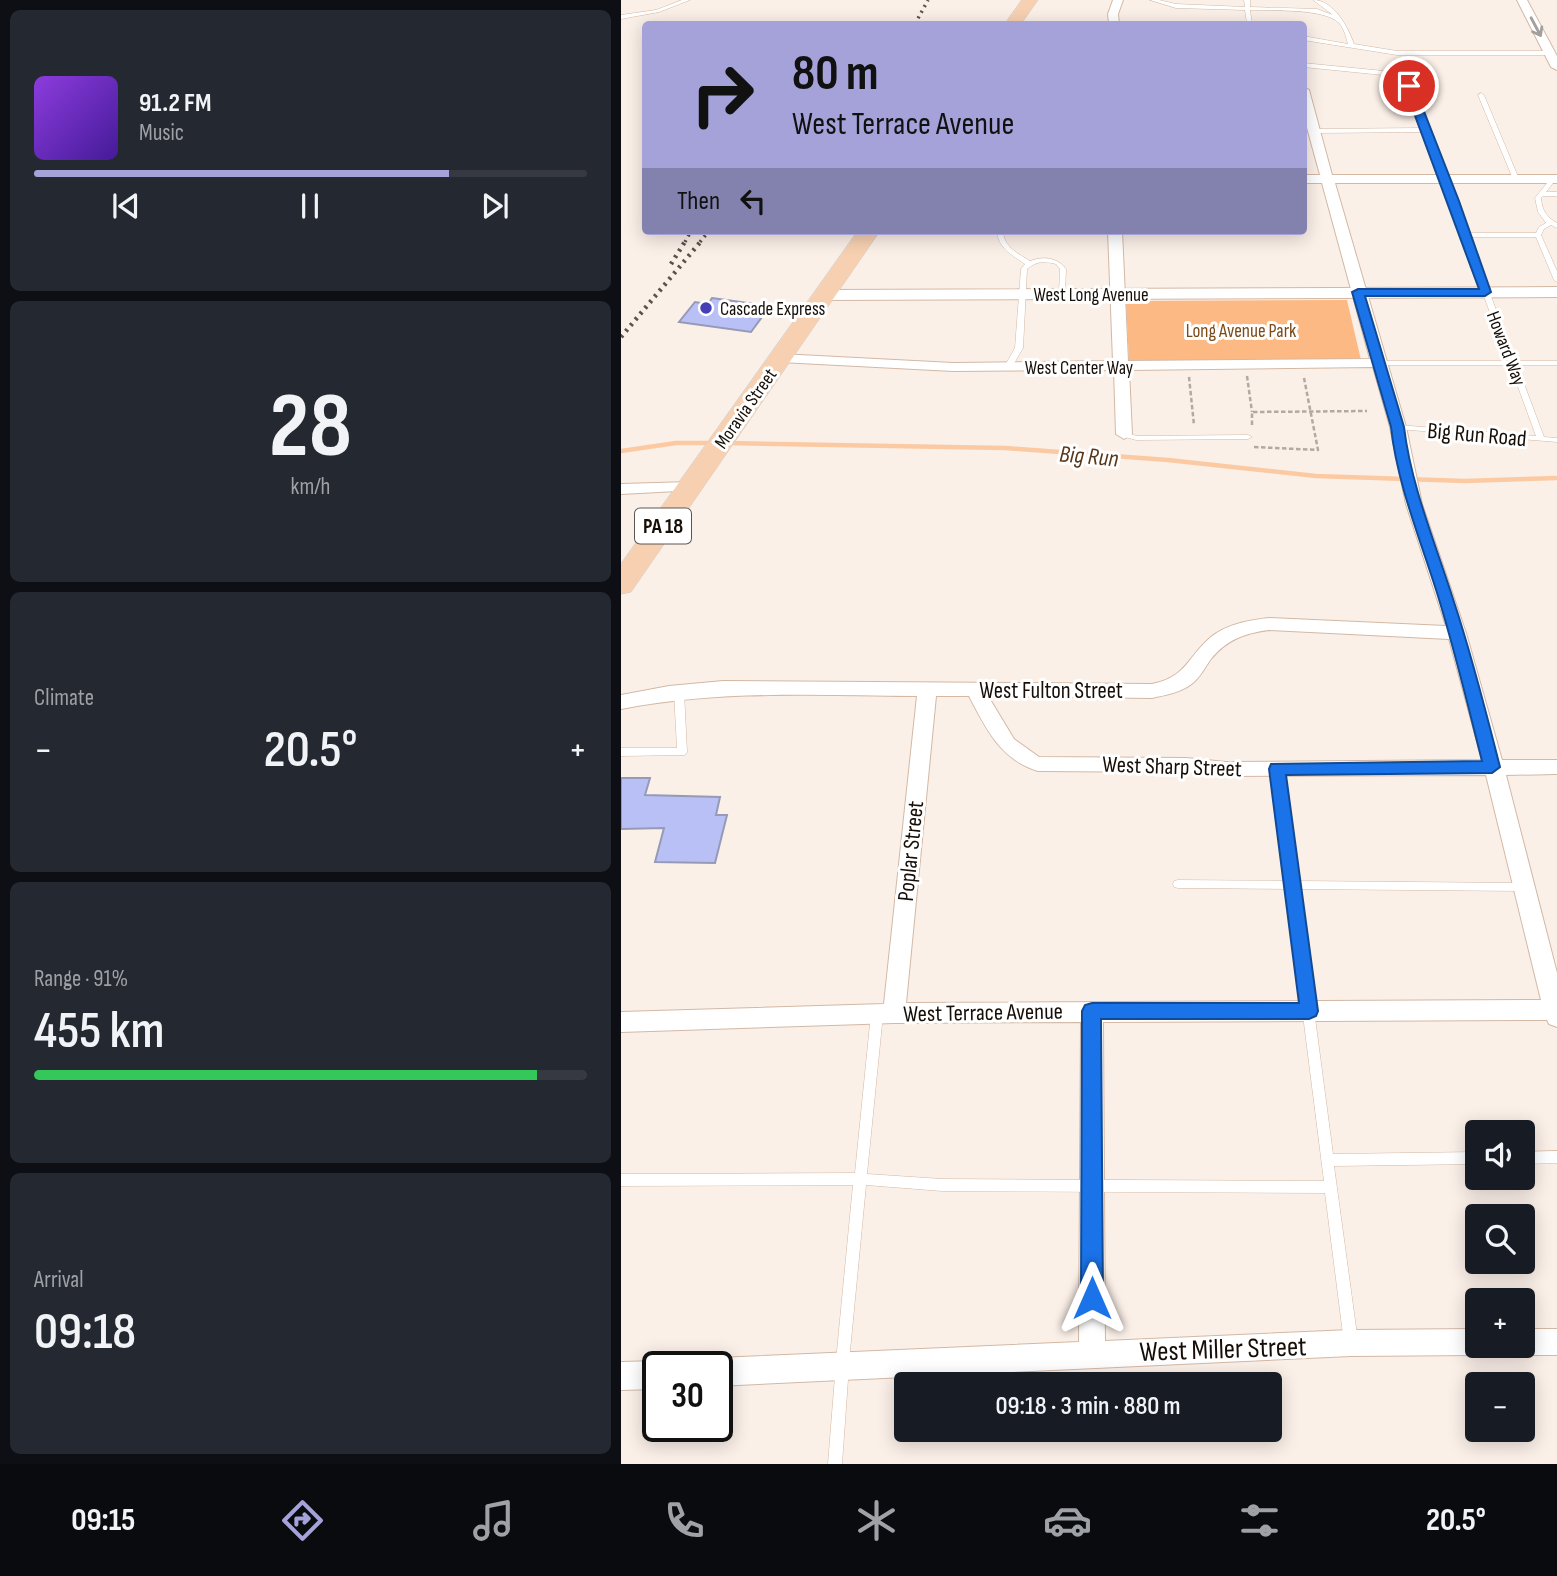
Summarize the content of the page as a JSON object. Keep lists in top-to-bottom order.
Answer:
{
  "streets": {
    "main road": ["Moravia Street", "PA 18"],
    "street": [
      "West Long Avenue",
      "West Center Way",
      "West Fulton Street",
      "West Sharp Street",
      "Poplar Street",
      "West Terrace Avenue",
      "West Miller Street"
    ],
    "lane": ["Howard Way", "Big Run Road"]
  },
  "crossings": [
    ["West Long Avenue", "Howard Way"],
    ["West Long Avenue", "Moravia Street"],
    ["Howard Way", "Big Run Road"],
    ["West Center Way", "Moravia Street"],
    ["West Fulton Street", "West Sharp Street"],
    ["West Fulton Street", "Poplar Street"],
    ["Poplar Street", "West Terrace Avenue"]
  ],
  "water": ["Big Run"],
  "parks": ["Long Avenue Park"],
  "places": ["Cascade Express"],
  "page": {
    "turn": ["80 m", "West Terrace Avenue"],
    "song": ["91.2 FM", "Music"],
    "then": "Then",
    "tile": [
      ["28", "km/h"],
      "Climate",
      ["Range · 91%", "455 km"],
      ["Arrival", "09:18"]
    ],
    "heat": ["−", "20.5°", "+"],
    "map_buttons": ["+", "−"],
    "limit": "30",
    "trip": "09:18 · 3 min · 880 m",
    "tabs": ["09:15", "20.5°"]
  }
}
